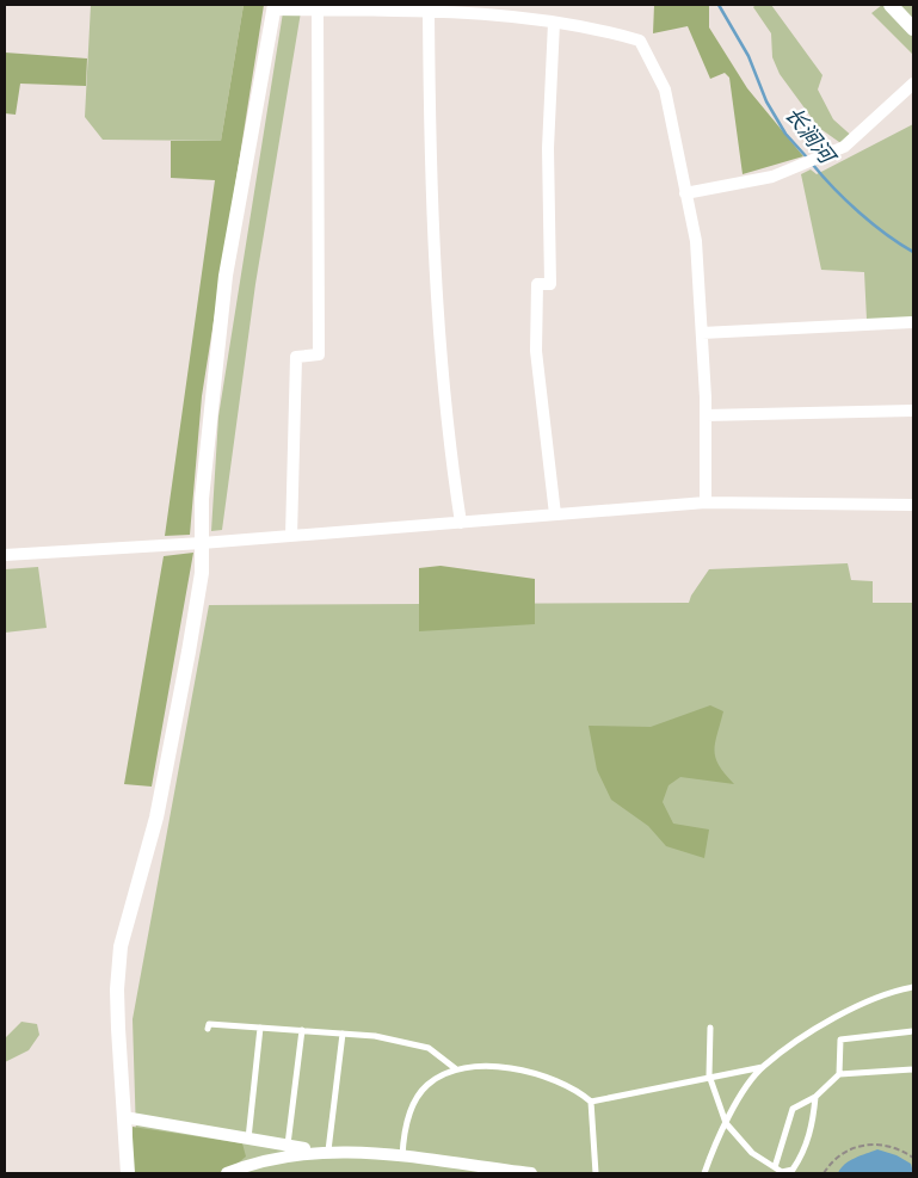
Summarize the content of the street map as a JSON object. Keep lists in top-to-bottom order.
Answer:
{
  "water": ["长涧河"]
}
